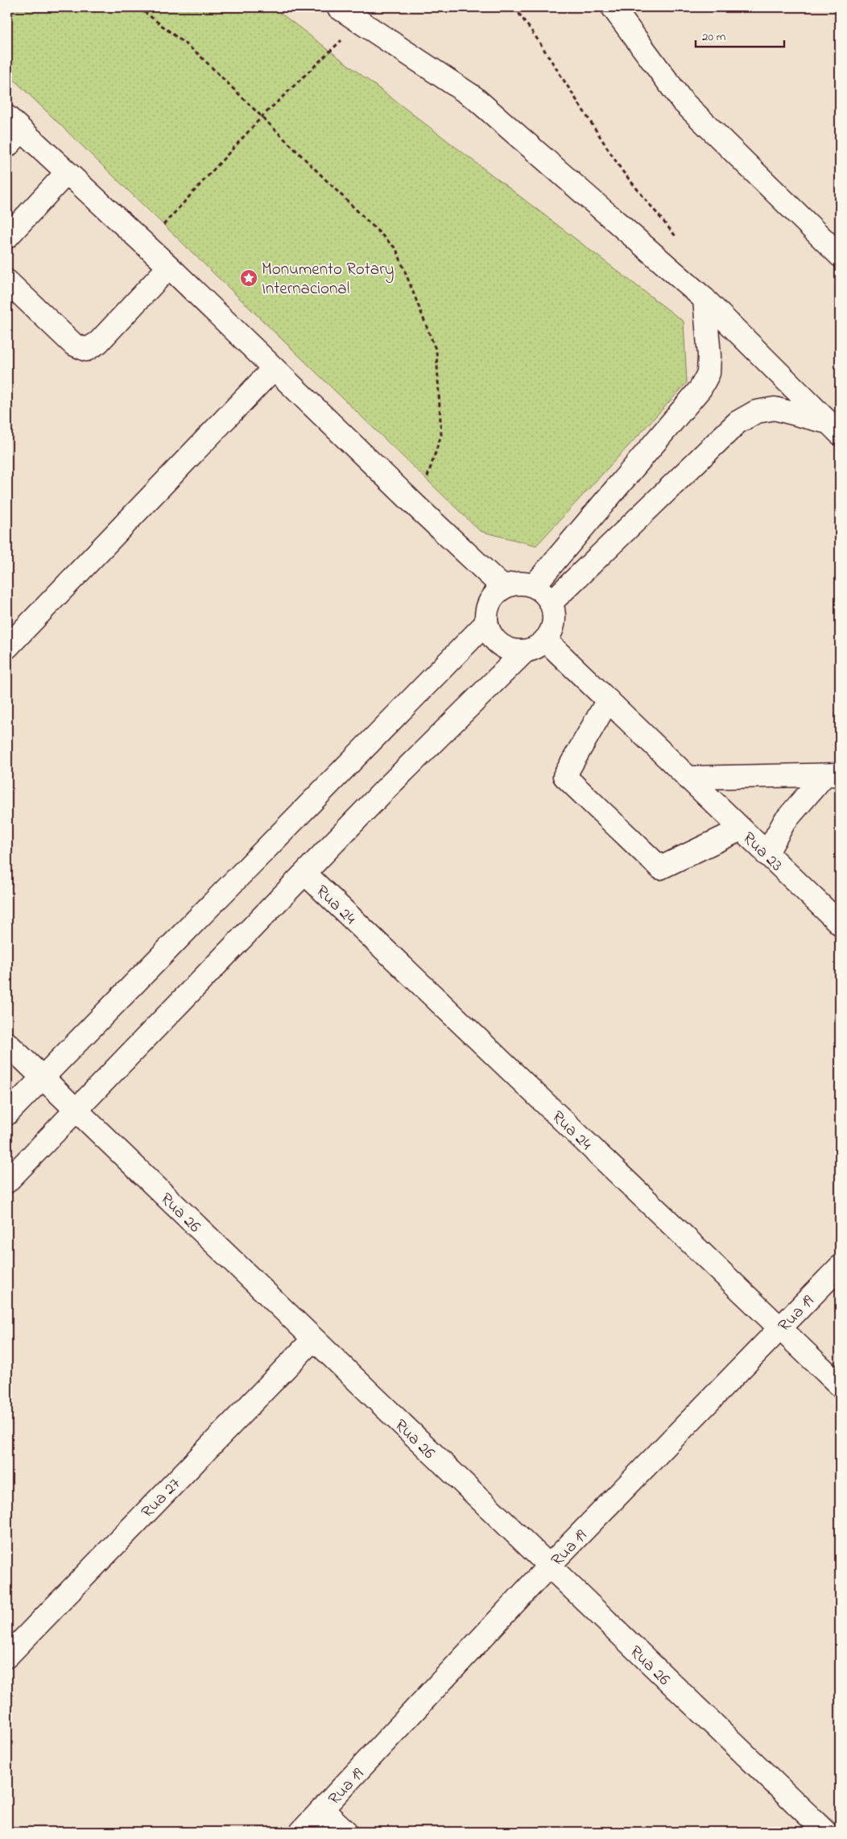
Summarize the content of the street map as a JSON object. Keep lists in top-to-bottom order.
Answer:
{
  "streets": {
    "main road": [
      "Rua 23",
      "Rua 24",
      "Rua 26",
      "Rua 19",
      "Rua 27"
    ]
  },
  "crossings": [
    ["Rua 24", "Rua 19"],
    ["Rua 26", "Rua 19"],
    ["Rua 26", "Rua 27"]
  ],
  "places": {
    "place": ["Monumento Rotary Internacional"]
  },
  "scale_bar": "20 m"
}
